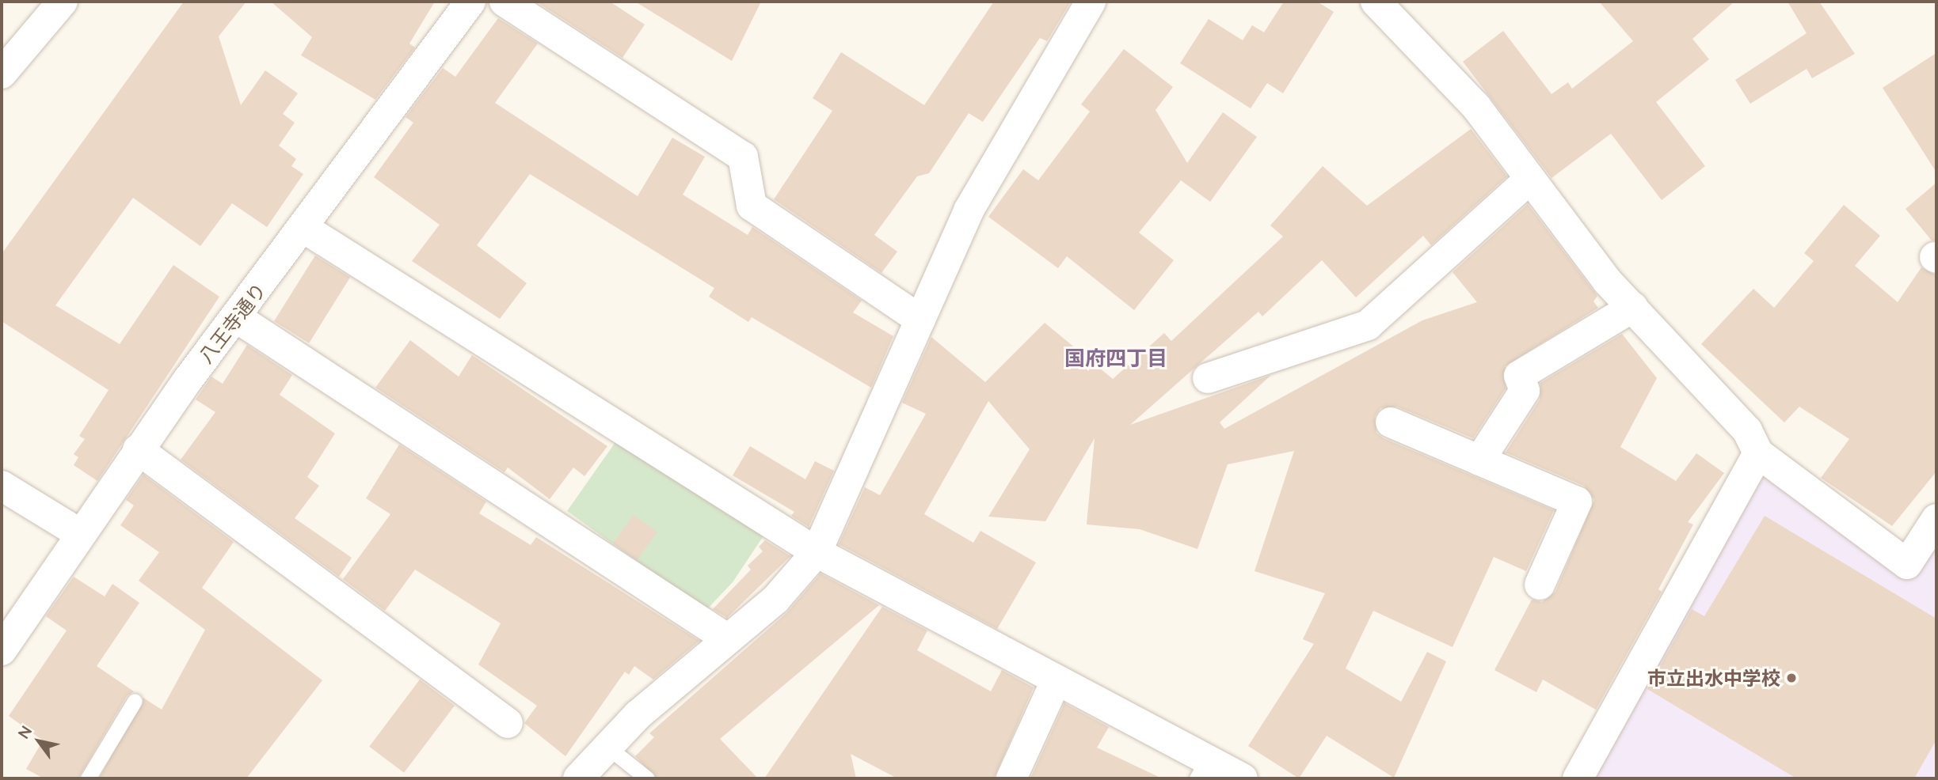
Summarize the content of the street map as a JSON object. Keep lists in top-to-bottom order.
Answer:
{
  "streets": {
    "street": ["八王寺通り"]
  },
  "districts": ["国府四丁目"],
  "places": ["市立出水中学校"],
  "north": "top left"
}
